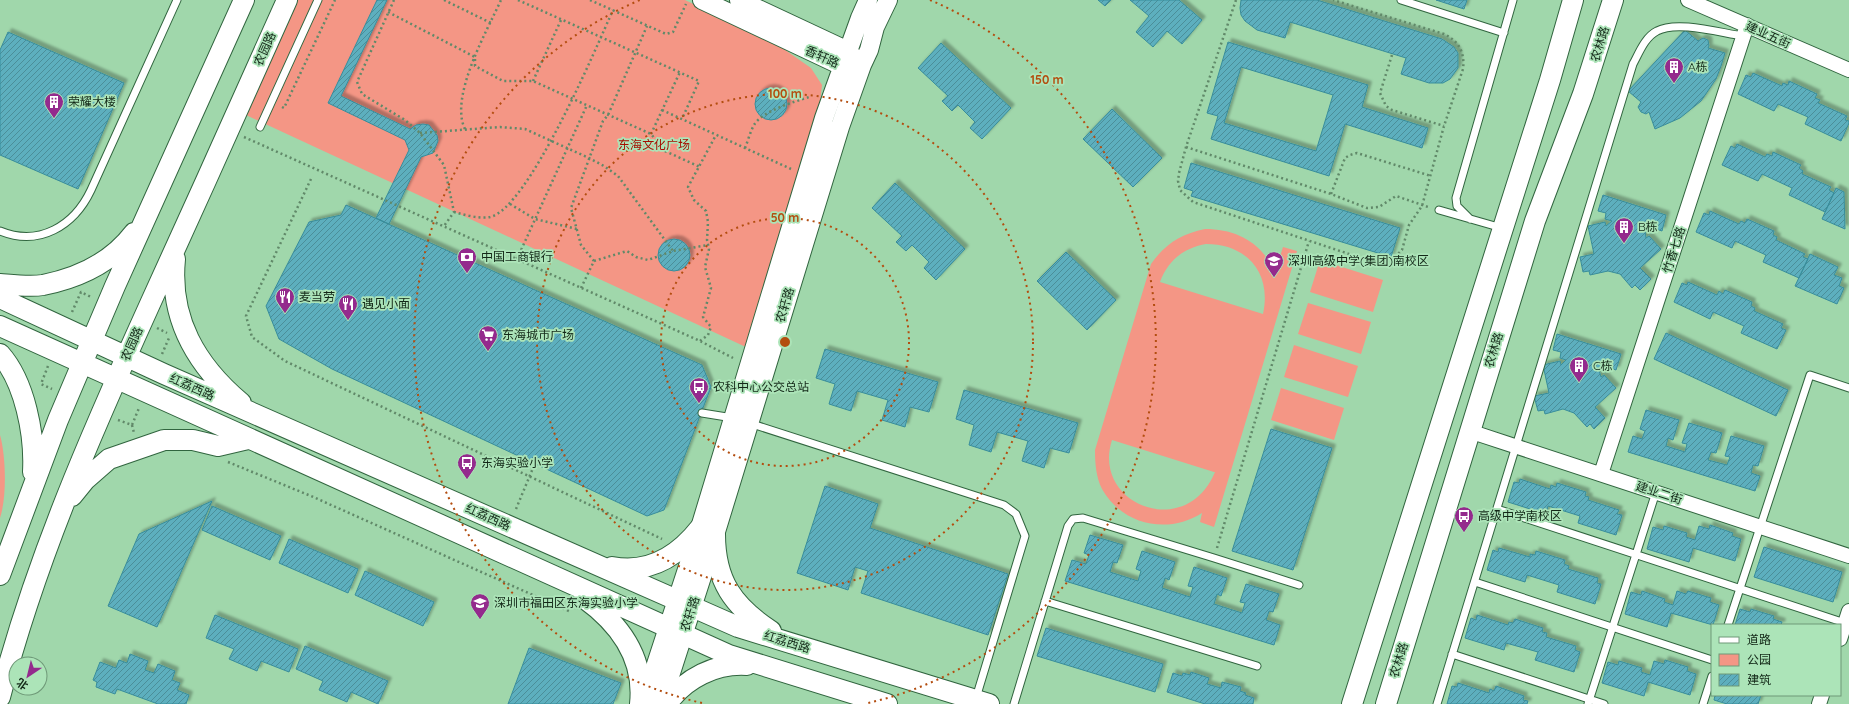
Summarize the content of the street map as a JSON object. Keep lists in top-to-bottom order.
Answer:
{
  "streets": {
    "main road": ["农林路", "农园路", "红荔西路"],
    "street": [
      "建业五街",
      "香轩路",
      "竹香七路",
      "农轩路",
      "建业二街"
    ]
  },
  "crossings": [
    ["建业五街", "竹香七路"],
    ["农林路", "建业二街"],
    ["农园路", "红荔西路"],
    ["香轩路", "农轩路"],
    ["竹香七路", "建业二街"],
    ["农轩路", "红荔西路"]
  ],
  "parks": ["东海文化广场"],
  "places": {
    "building": [
      "A栋",
      "荣耀大楼",
      "B栋",
      "C栋"
    ],
    "bank": ["中国工商银行"],
    "school or university": ["深圳高级中学(集团)南校区", "深圳市福田区东海实验小学"],
    "restaurant": ["麦当劳", "遇见小面"],
    "supermarket": ["东海城市广场"],
    "bus stop": ["农科中心公交总站", "东海实验小学", "高级中学南校区"]
  },
  "legend": ["道路", "公园", "建筑"],
  "north": "bottom left",
  "rings": ["150 m", "100 m", "50 m"]
}
